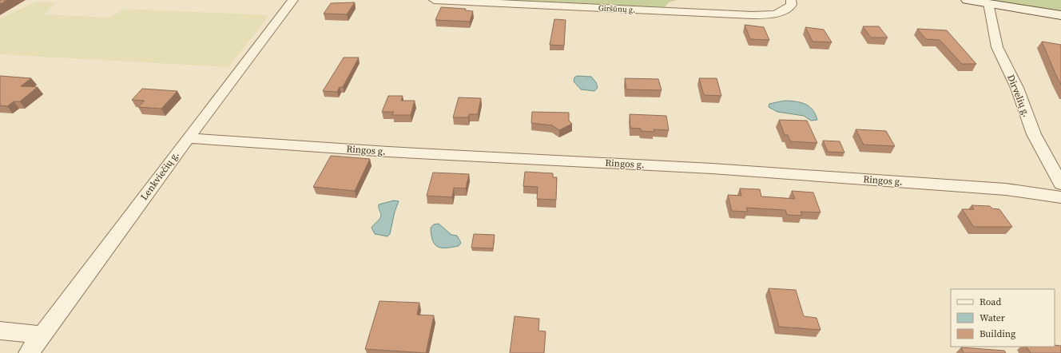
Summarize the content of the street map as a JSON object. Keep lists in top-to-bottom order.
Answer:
{
  "streets": {
    "street": [
      "Giršūnų g.",
      "Dirvelių g.",
      "Ringos g.",
      "Lenkviečių g."
    ]
  },
  "crossings": [
    ["Ringos g.", "Lenkviečių g."]
  ],
  "legend": ["Road", "Water", "Building"]
}
